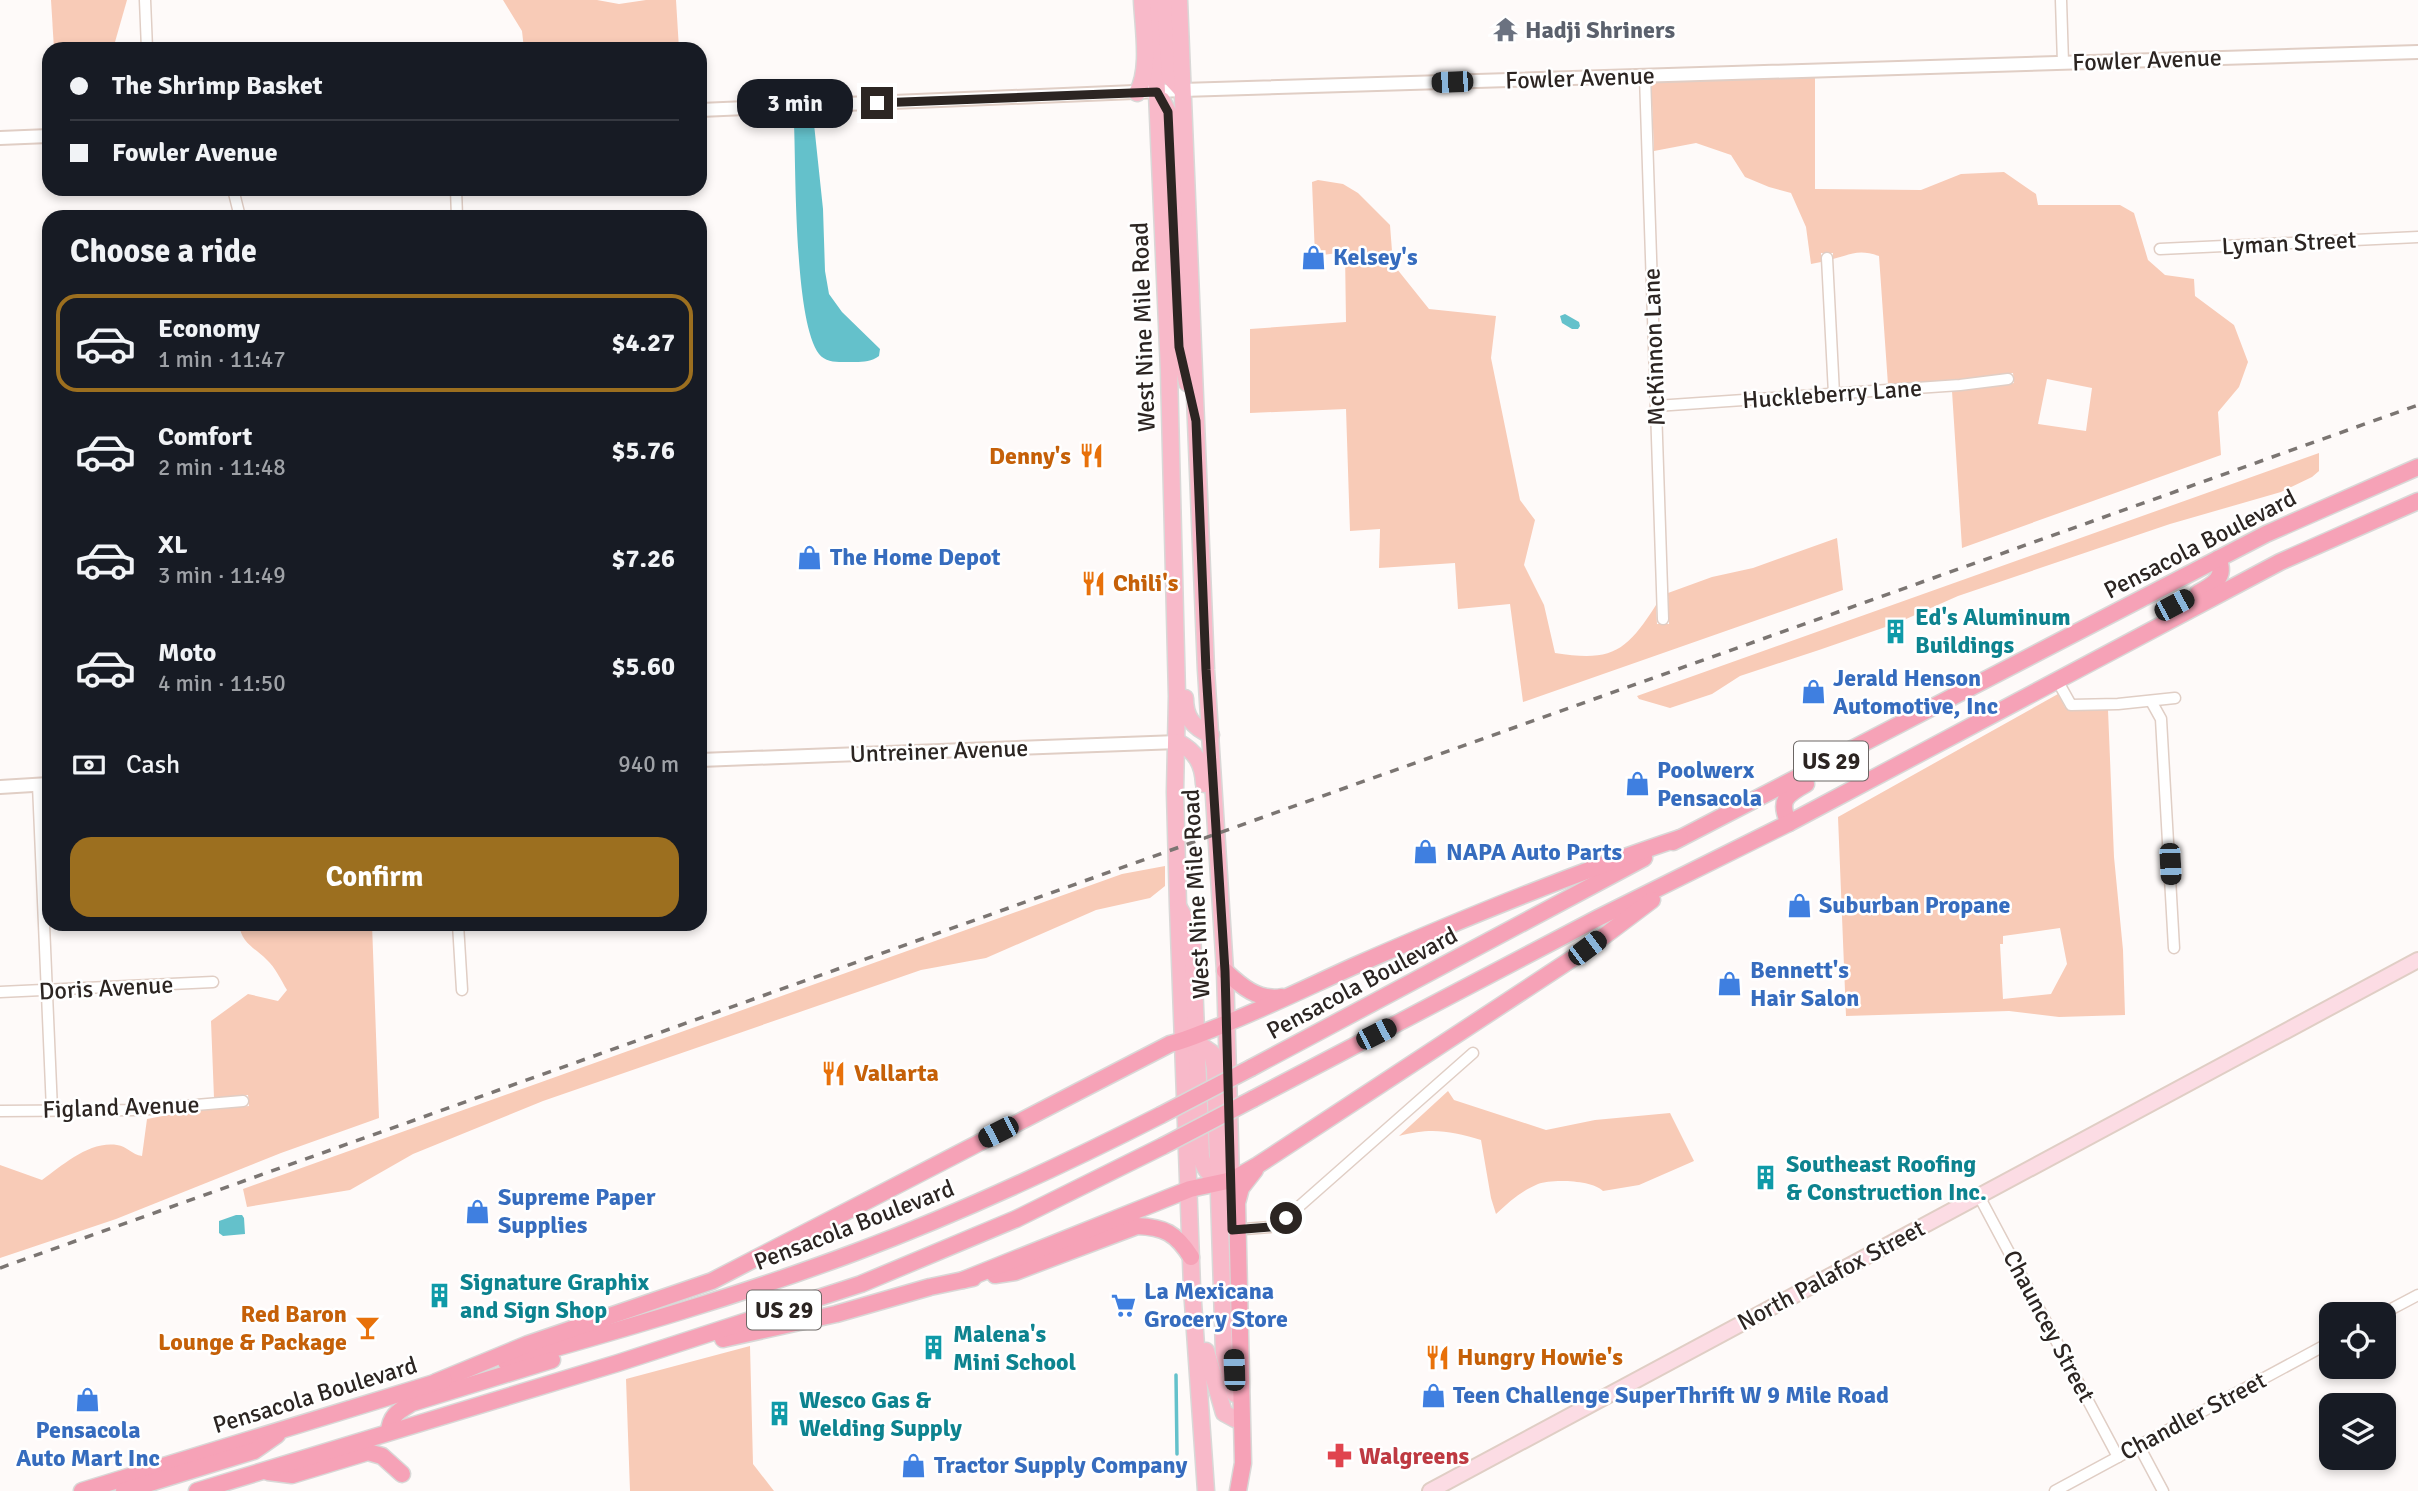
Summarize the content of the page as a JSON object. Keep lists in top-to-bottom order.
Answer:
{
  "streets": {
    "highway": ["Pensacola Boulevard", "US 29"],
    "main road": ["West Nine Mile Road", "North Palafox Street"],
    "street": [
      "Fowler Avenue",
      "Lyman Street",
      "McKinnon Lane",
      "Huckleberry Lane",
      "Untreiner Avenue",
      "Doris Avenue",
      "Figland Avenue",
      "Chauncey Street",
      "Chandler Street"
    ]
  },
  "crossings": [
    ["Fowler Avenue", "West Nine Mile Road"],
    ["Fowler Avenue", "McKinnon Lane"],
    ["West Nine Mile Road", "Untreiner Avenue"],
    ["McKinnon Lane", "Huckleberry Lane"],
    ["North Palafox Street", "Chauncey Street"],
    ["Chauncey Street", "Chandler Street"]
  ],
  "places": {
    "temple": ["Hadji Shriners"],
    "shop": [
      "Kelsey's",
      "The Home Depot",
      "Jerald Henson Automotive, Inc",
      "Poolwerx Pensacola",
      "NAPA Auto Parts",
      "Suburban Propane",
      "Bennett's Hair Salon",
      "Supreme Paper Supplies",
      "Teen Challenge SuperThrift W 9 Mile Road",
      "Pensacola Auto Mart Inc",
      "Tractor Supply Company"
    ],
    "restaurant": [
      "Denny's",
      "Chili's",
      "Vallarta",
      "Hungry Howie's"
    ],
    "building": [
      "Ed's Aluminum Buildings",
      "Southeast Roofing & Construction Inc.",
      "Signature Graphix and Sign Shop",
      "Malena's Mini School",
      "Wesco Gas & Welding Supply"
    ],
    "supermarket": ["La Mexicana Grocery Store"],
    "bar": ["Red Baron Lounge & Package"],
    "pharmacy": ["Walgreens"]
  },
  "page": {
    "banner": ["The Shrimp Basket", "Fowler Avenue"],
    "bubble": "3 min",
    "heading": "Choose a ride",
    "list": [
      {
        "name": "Economy",
        "note": "1 min · 11:47",
        "value": "$4.27"
      },
      {
        "name": "Comfort",
        "note": "2 min · 11:48",
        "value": "$5.76"
      },
      {
        "name": "XL",
        "note": "3 min · 11:49",
        "value": "$7.26"
      },
      {
        "name": "Moto",
        "note": "4 min · 11:50",
        "value": "$5.60"
      }
    ],
    "pay": ["Cash", "940 m"],
    "buttons": "Confirm"
  }
}
